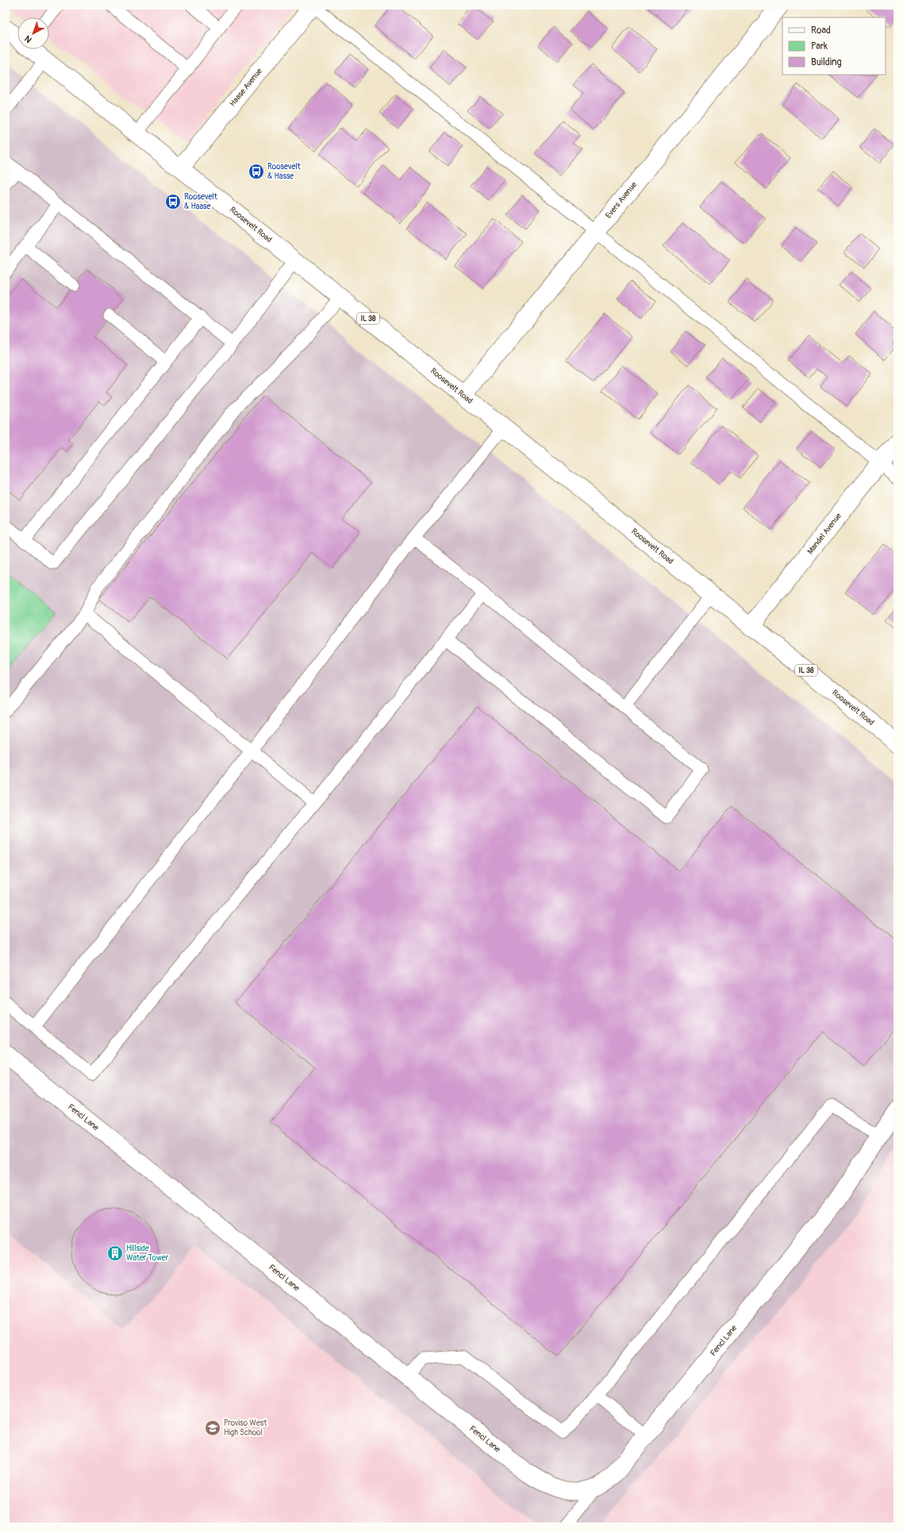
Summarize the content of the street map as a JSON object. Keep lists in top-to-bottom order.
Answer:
{
  "streets": {
    "street": [
      "Haase Avenue",
      "Evers Avenue",
      "Roosevelt Road",
      "IL 38",
      "Mandel Avenue",
      "Fencl Lane"
    ]
  },
  "crossings": [
    ["Haase Avenue", "Roosevelt Road"],
    ["Evers Avenue", "Roosevelt Road"],
    ["Roosevelt Road", "Mandel Avenue"]
  ],
  "places": {
    "bus stop": ["Roosevelt & Hasse", "Roosevelt & Haase"],
    "building": ["Hillside Water Tower"],
    "school or university": ["Proviso West High School"]
  },
  "legend": ["Road", "Park", "Building"],
  "north": "bottom left"
}
